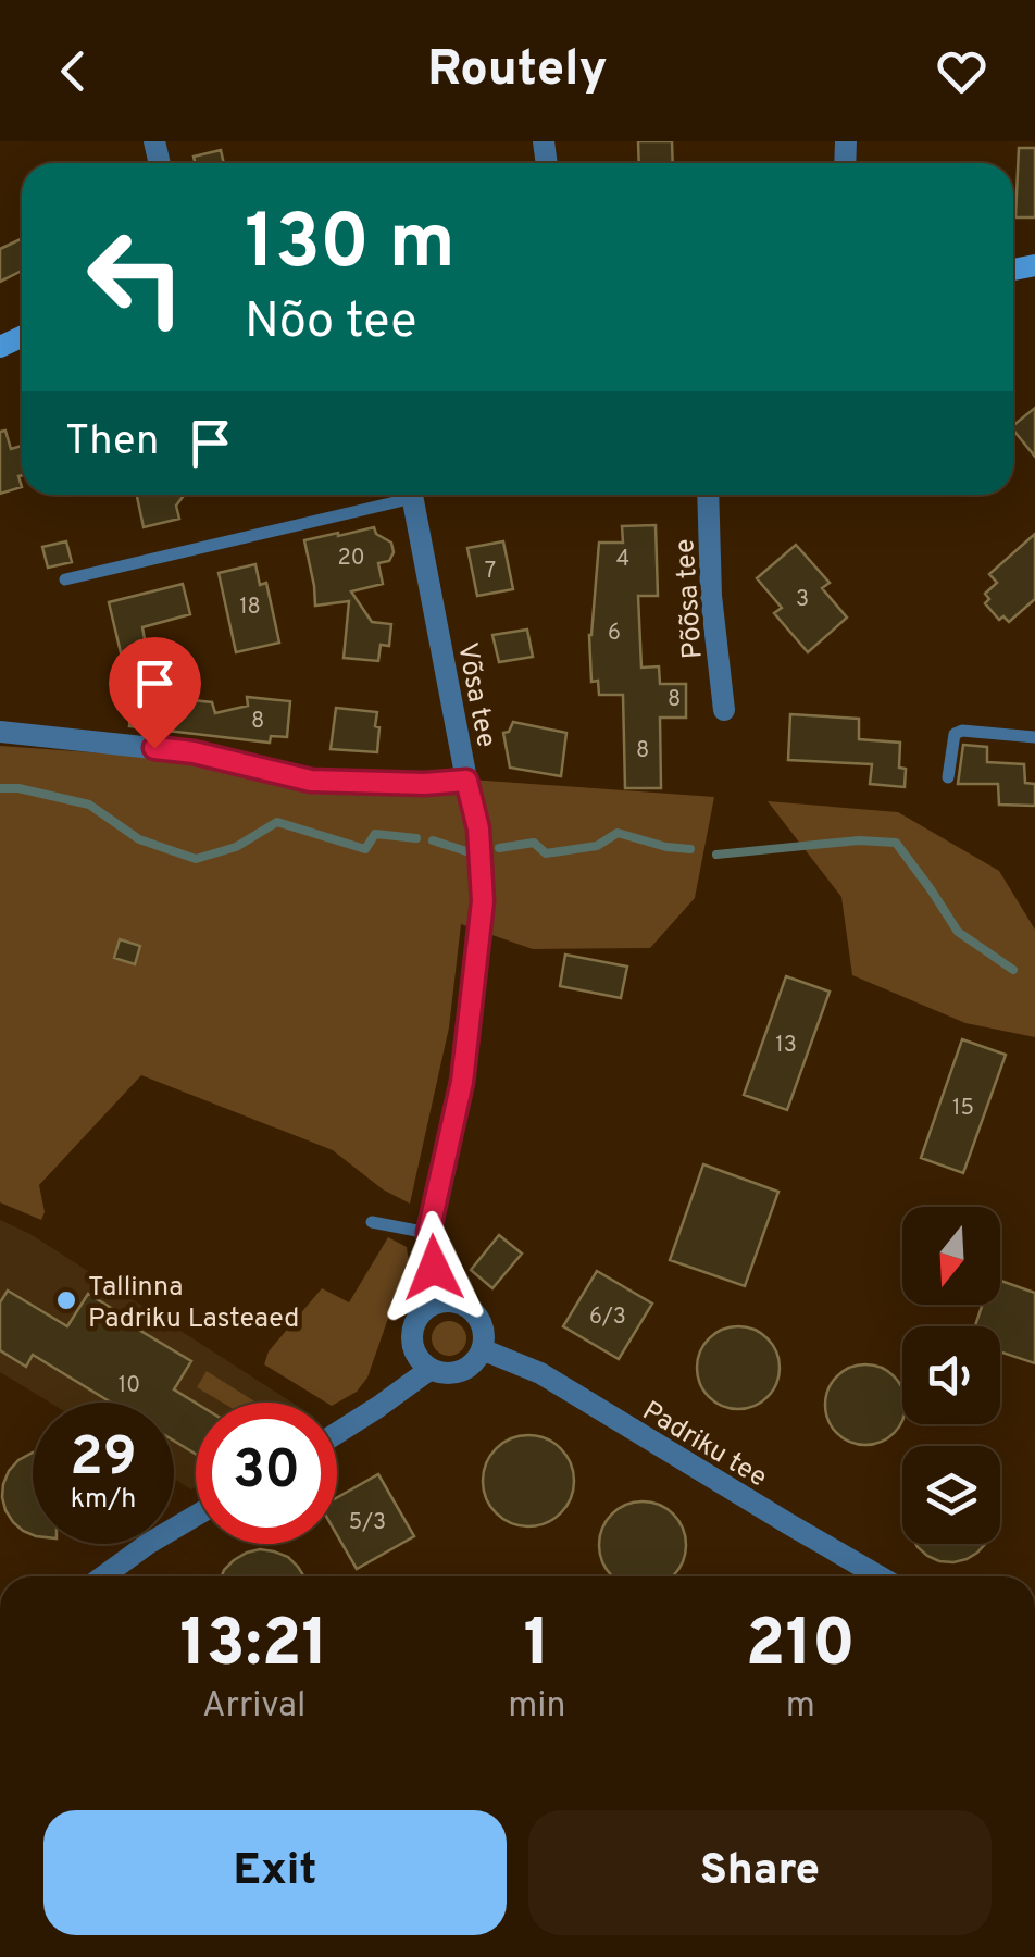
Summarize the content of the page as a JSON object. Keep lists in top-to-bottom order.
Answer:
{
  "streets": {
    "street": ["Põõsa tee", "Võsa tee", "Padriku tee"]
  },
  "crossings": [
    ["Võsa tee", "Padriku tee"]
  ],
  "places": ["Tallinna Padriku Lasteaed"],
  "house_numbers": [
    "20",
    "4",
    "7",
    "3",
    "18",
    "6",
    "8",
    "8",
    "8",
    "13",
    "15",
    "6/3",
    "10",
    "5/3"
  ],
  "north": "bottom",
  "page": {
    "header": "Routely",
    "turn": ["130 m", "Nõo tee"],
    "then": "Then",
    "speed": "29 km/h",
    "limit": "30",
    "eta": [
      "13:21",
      "Arrival",
      "1",
      "min",
      "210",
      "m"
    ],
    "buttons": ["Exit", "Share"]
  }
}
